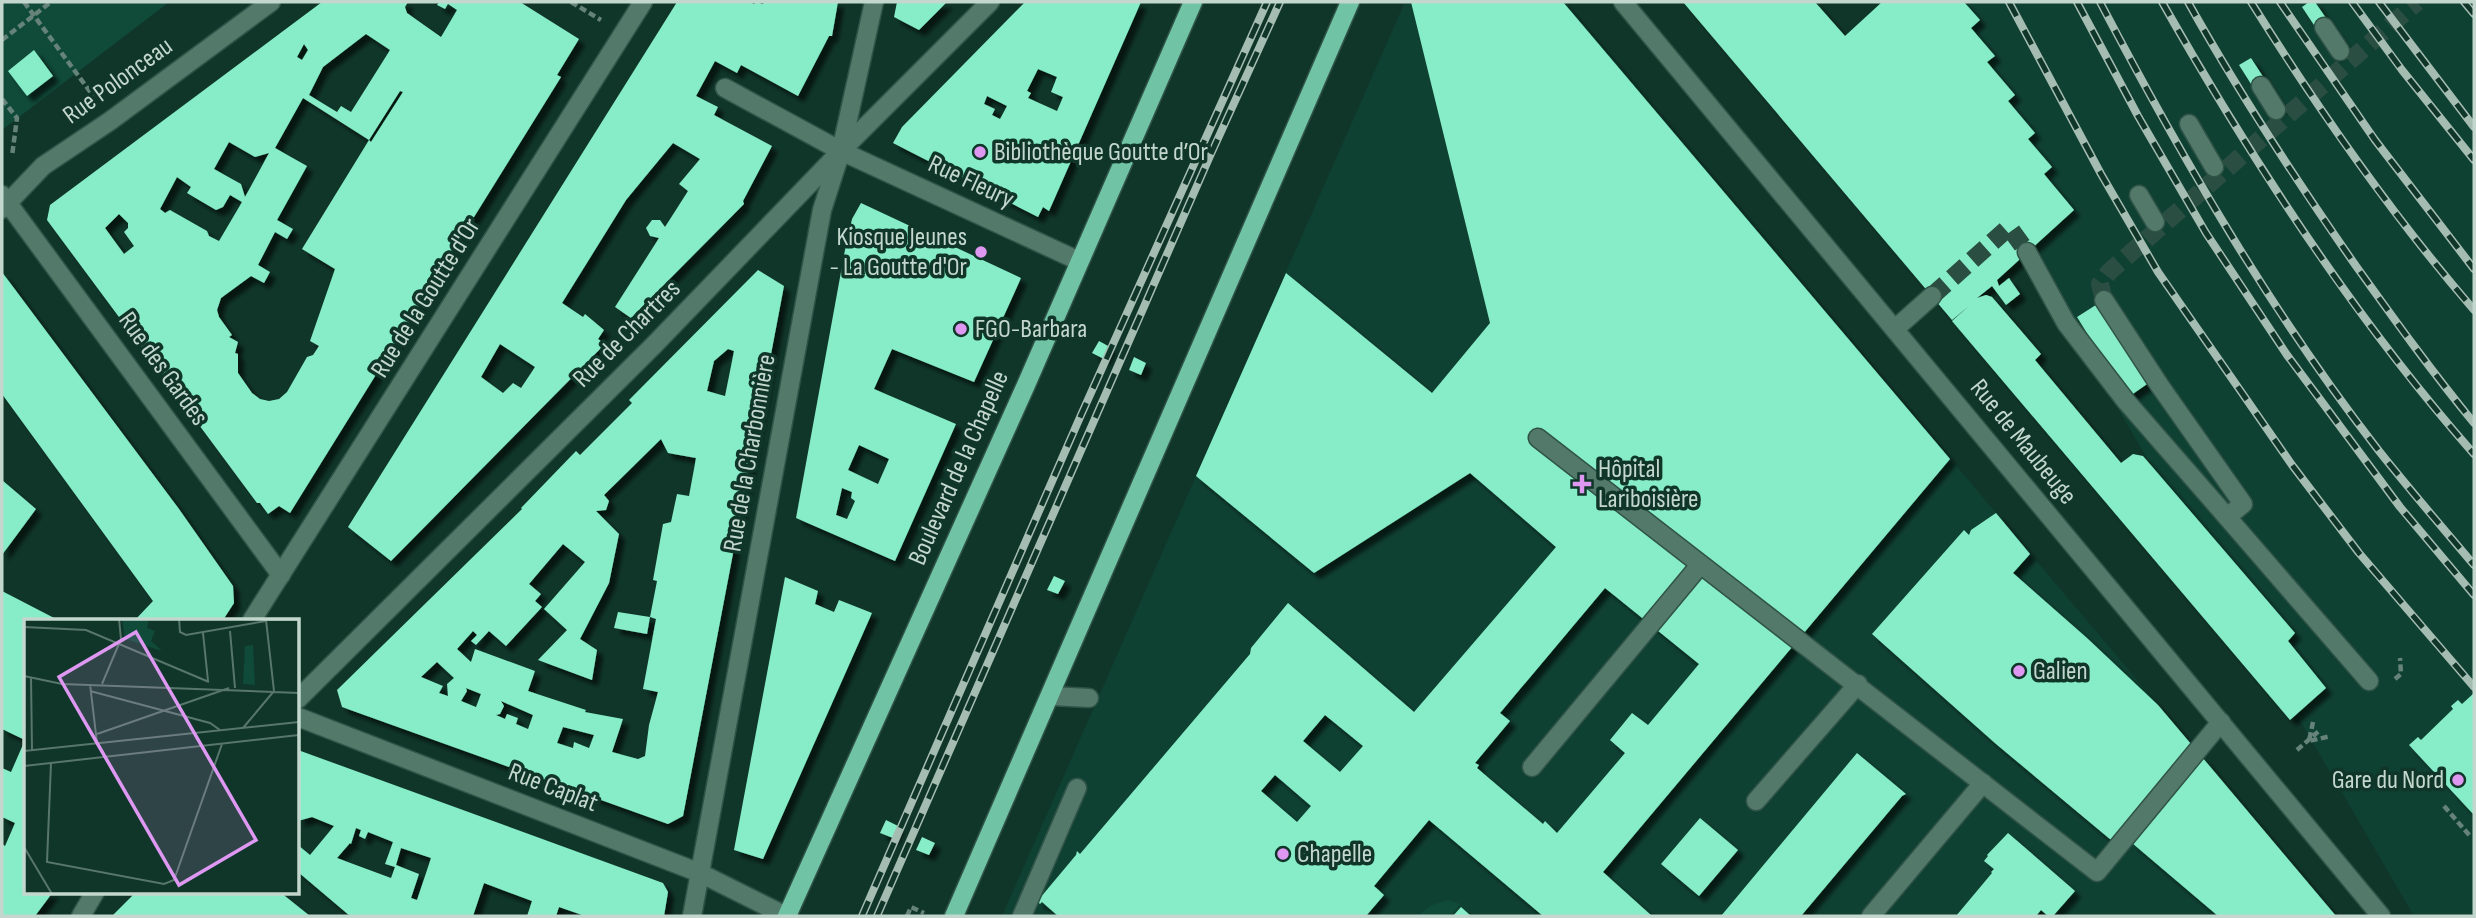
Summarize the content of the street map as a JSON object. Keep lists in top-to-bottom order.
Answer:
{
  "streets": {
    "main road": ["Boulevard de la Chapelle"],
    "street": [
      "Rue Polonceau",
      "Rue Fleury",
      "Rue de la Goutte d'Or",
      "Rue de Chartres",
      "Rue des Gardes",
      "Rue de Maubeuge",
      "Rue de la Charbonnière",
      "Rue Caplat"
    ]
  },
  "crossings": [
    ["Rue Polonceau", "Rue des Gardes"],
    ["Rue Fleury", "Rue de Chartres"],
    ["Rue Fleury", "Rue de la Charbonnière"],
    ["Rue Fleury", "Boulevard de la Chapelle"],
    ["Rue de la Goutte d'Or", "Rue des Gardes"],
    ["Rue de Chartres", "Rue de la Charbonnière"],
    ["Rue de la Charbonnière", "Rue Caplat"],
    ["Boulevard de la Chapelle", "Rue Caplat"]
  ],
  "places": {
    "other": [
      "Bibliothèque Goutte d’Or",
      "Kiosque Jeunes - La Goutte d'Or",
      "FGO-Barbara",
      "Galien",
      "Gare du Nord",
      "Chapelle"
    ],
    "health": ["Hôpital Lariboisière"]
  }
}
